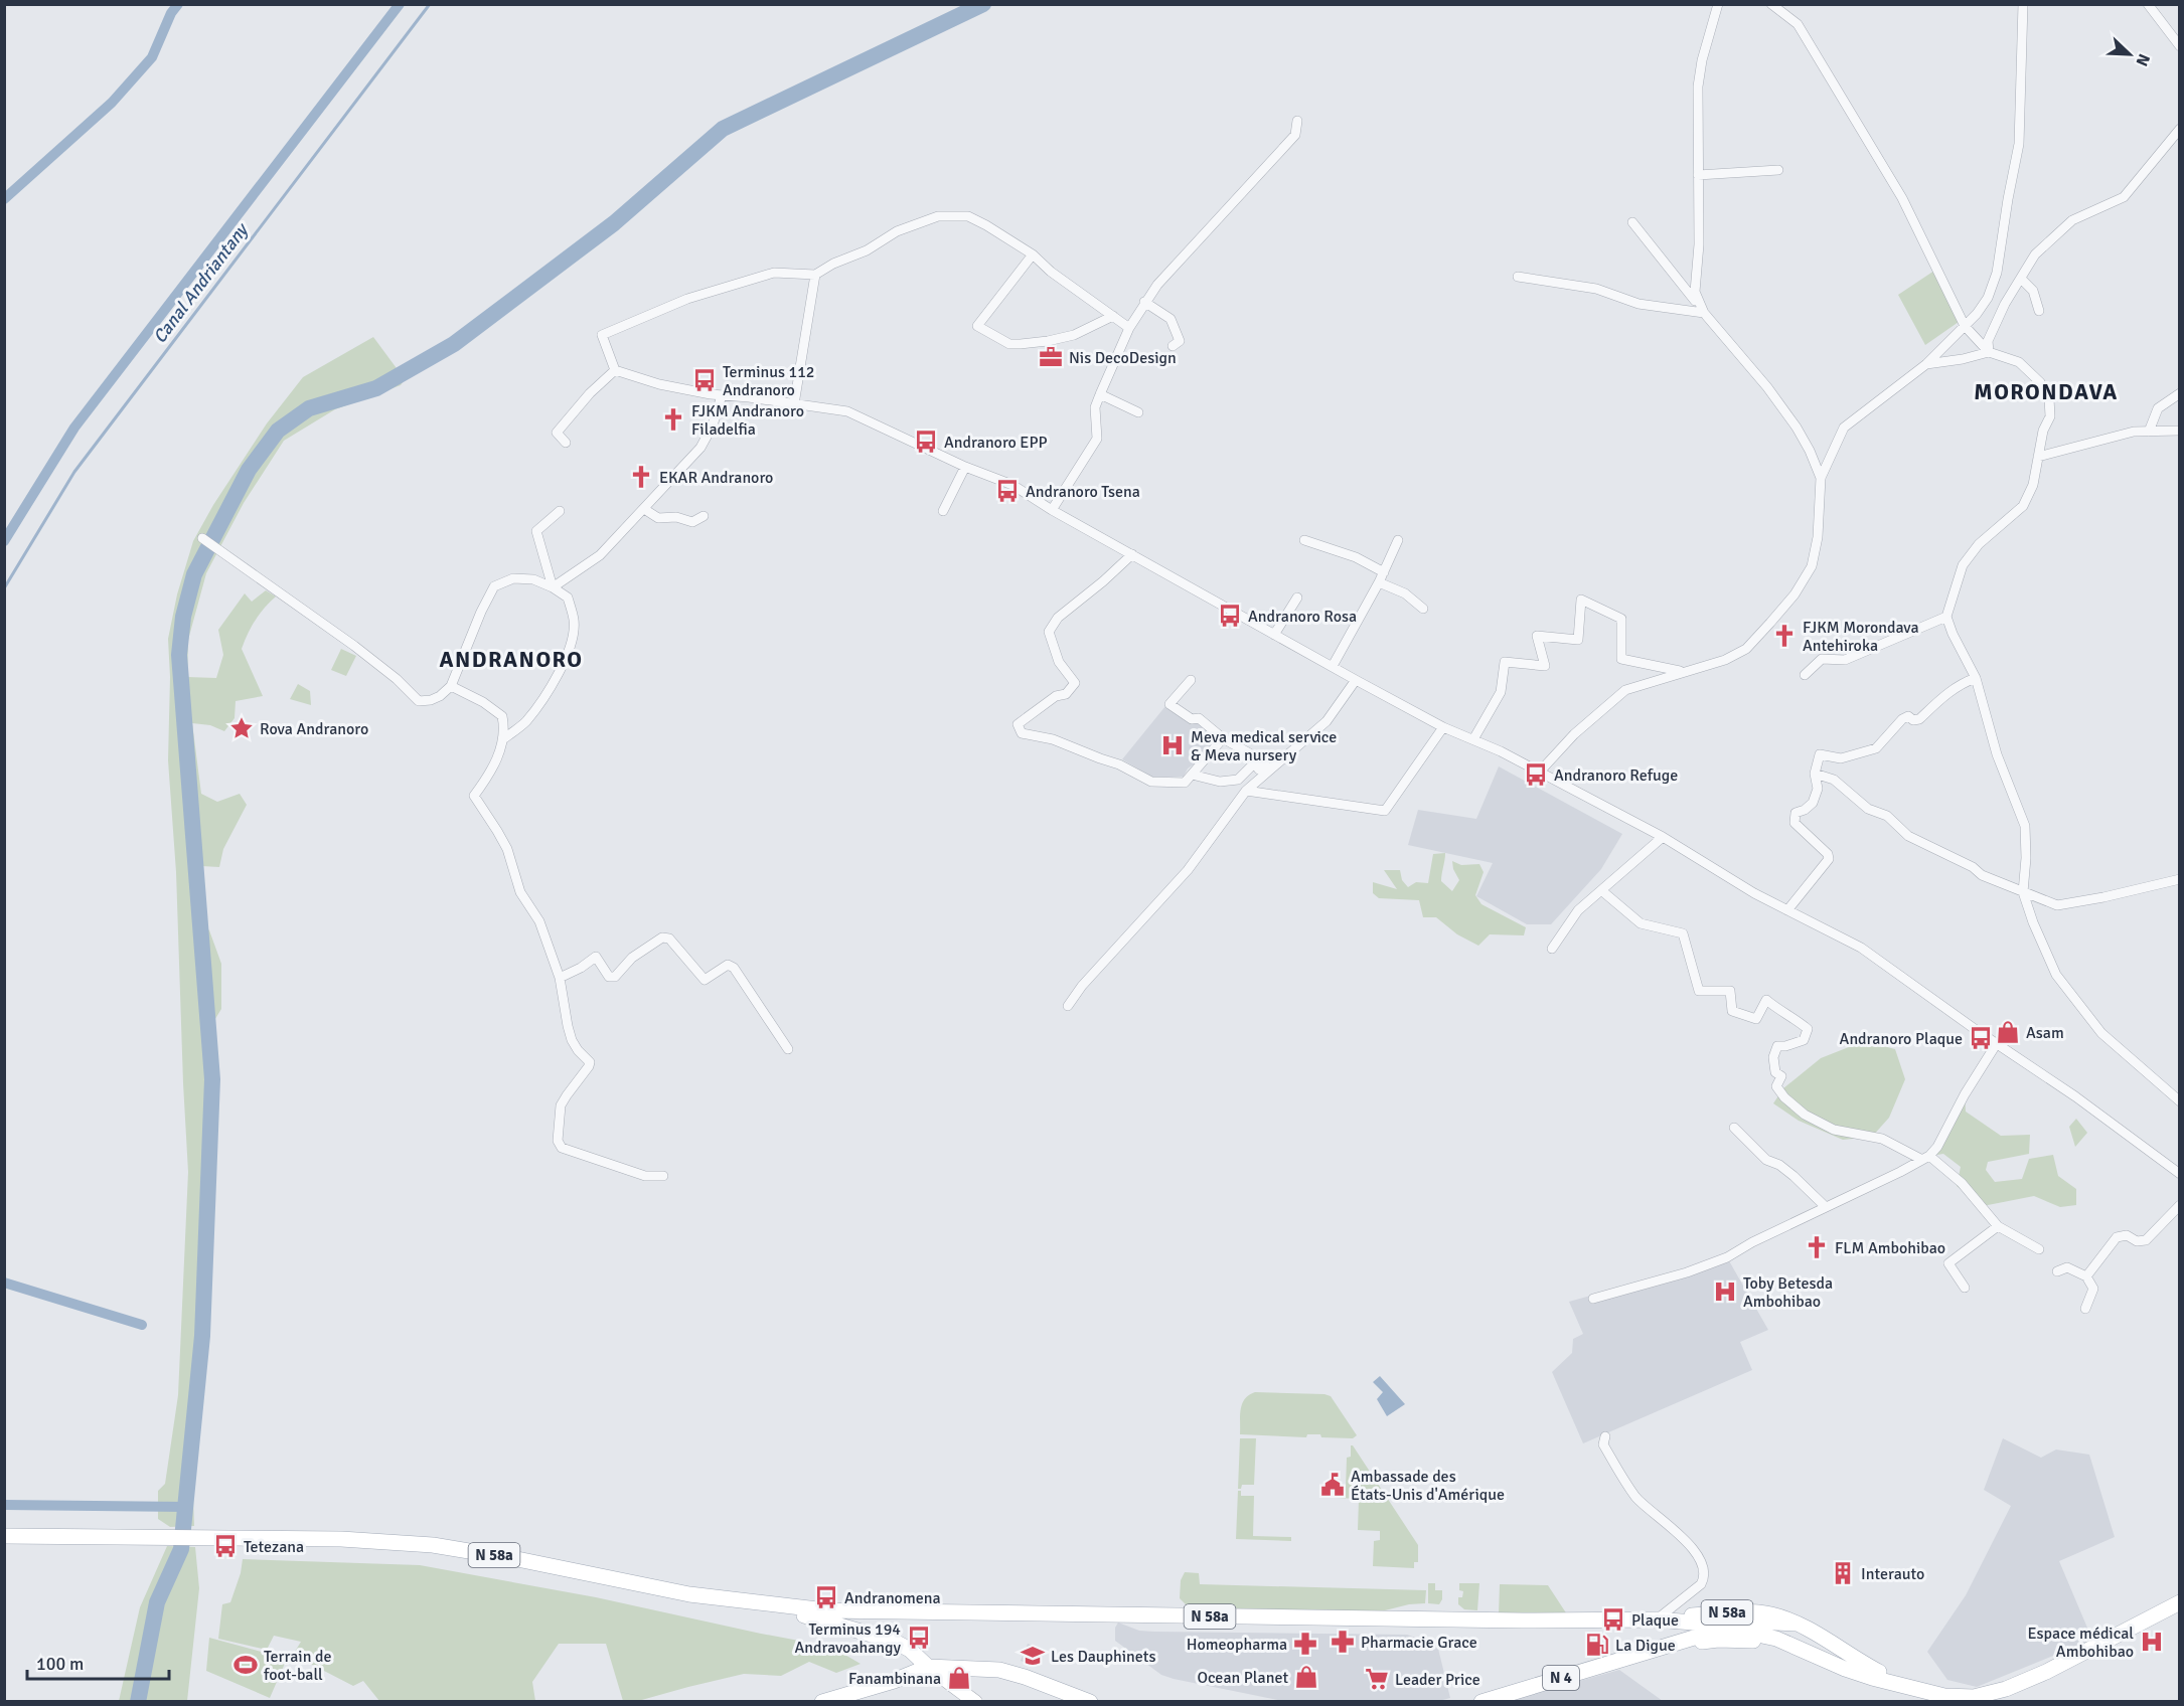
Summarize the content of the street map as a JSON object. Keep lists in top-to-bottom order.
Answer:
{
  "streets": {
    "main road": ["N 58a", "N 4"]
  },
  "crossings": [
    ["N 58a", "N 4"]
  ],
  "districts": ["MORONDAVA", "ANDRANORO"],
  "water": ["Canal Andriantany"],
  "places": {
    "office": ["Nis DecoDesign"],
    "bus stop": [
      "Terminus 112 Andranoro",
      "Andranoro EPP",
      "Andranoro Tsena",
      "Andranoro Rosa",
      "Andranoro Refuge",
      "Andranoro Plaque",
      "Tetezana",
      "Andranomena",
      "Plaque",
      "Terminus 194 Andravoahangy"
    ],
    "church": [
      "FJKM Andranoro Filadelfia",
      "EKAR Andranoro",
      "FJKM Morondava Antehiroka",
      "FLM Ambohibao"
    ],
    "place": ["Rova Andranoro"],
    "hospital": ["Meva medical service & Meva nursery", "Toby Betesda Ambohibao", "Espace médical Ambohibao"],
    "shop": ["Asam", "Ocean Planet", "Fanambinana"],
    "public building": ["Ambassade des États-Unis d'Amérique"],
    "building": ["Interauto"],
    "pharmacy": ["Pharmacie Grace", "Homeopharma"],
    "fuel station": ["La Digue"],
    "school or university": ["Les Dauphinets"],
    "sports": ["Terrain de foot-ball"],
    "supermarket": ["Leader Price"]
  },
  "scale_bar": "100 m",
  "north": "bottom right"
}
